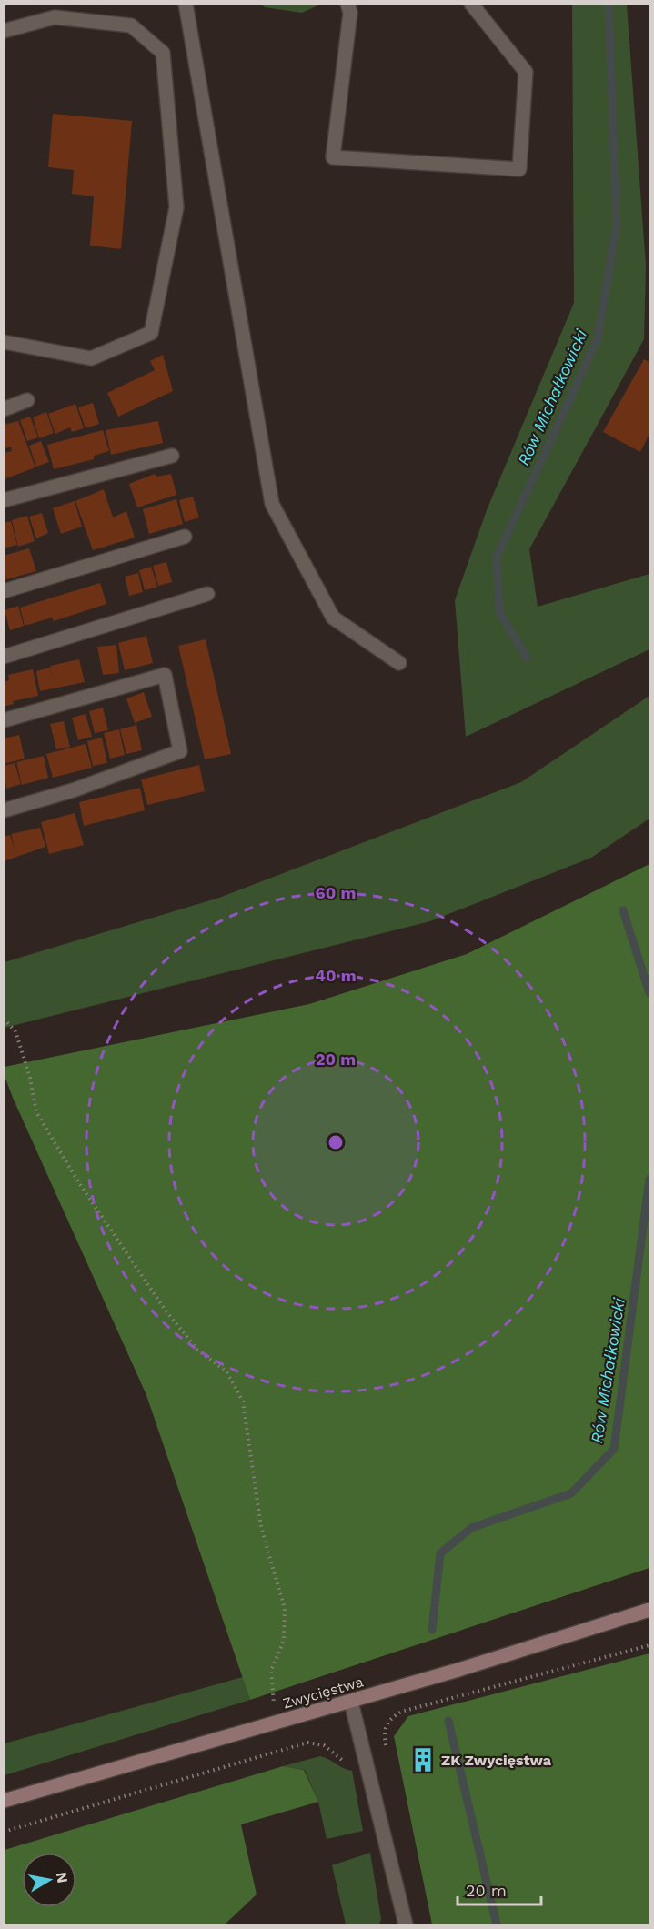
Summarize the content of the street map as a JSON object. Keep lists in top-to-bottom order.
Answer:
{
  "streets": {
    "main road": ["Zwycięstwa"]
  },
  "water": ["Rów Michałkowicki"],
  "places": {
    "building": ["ZK Zwycięstwa"]
  },
  "scale_bar": "20 m",
  "north": "right",
  "rings": ["60 m", "40 m", "20 m"]
}
